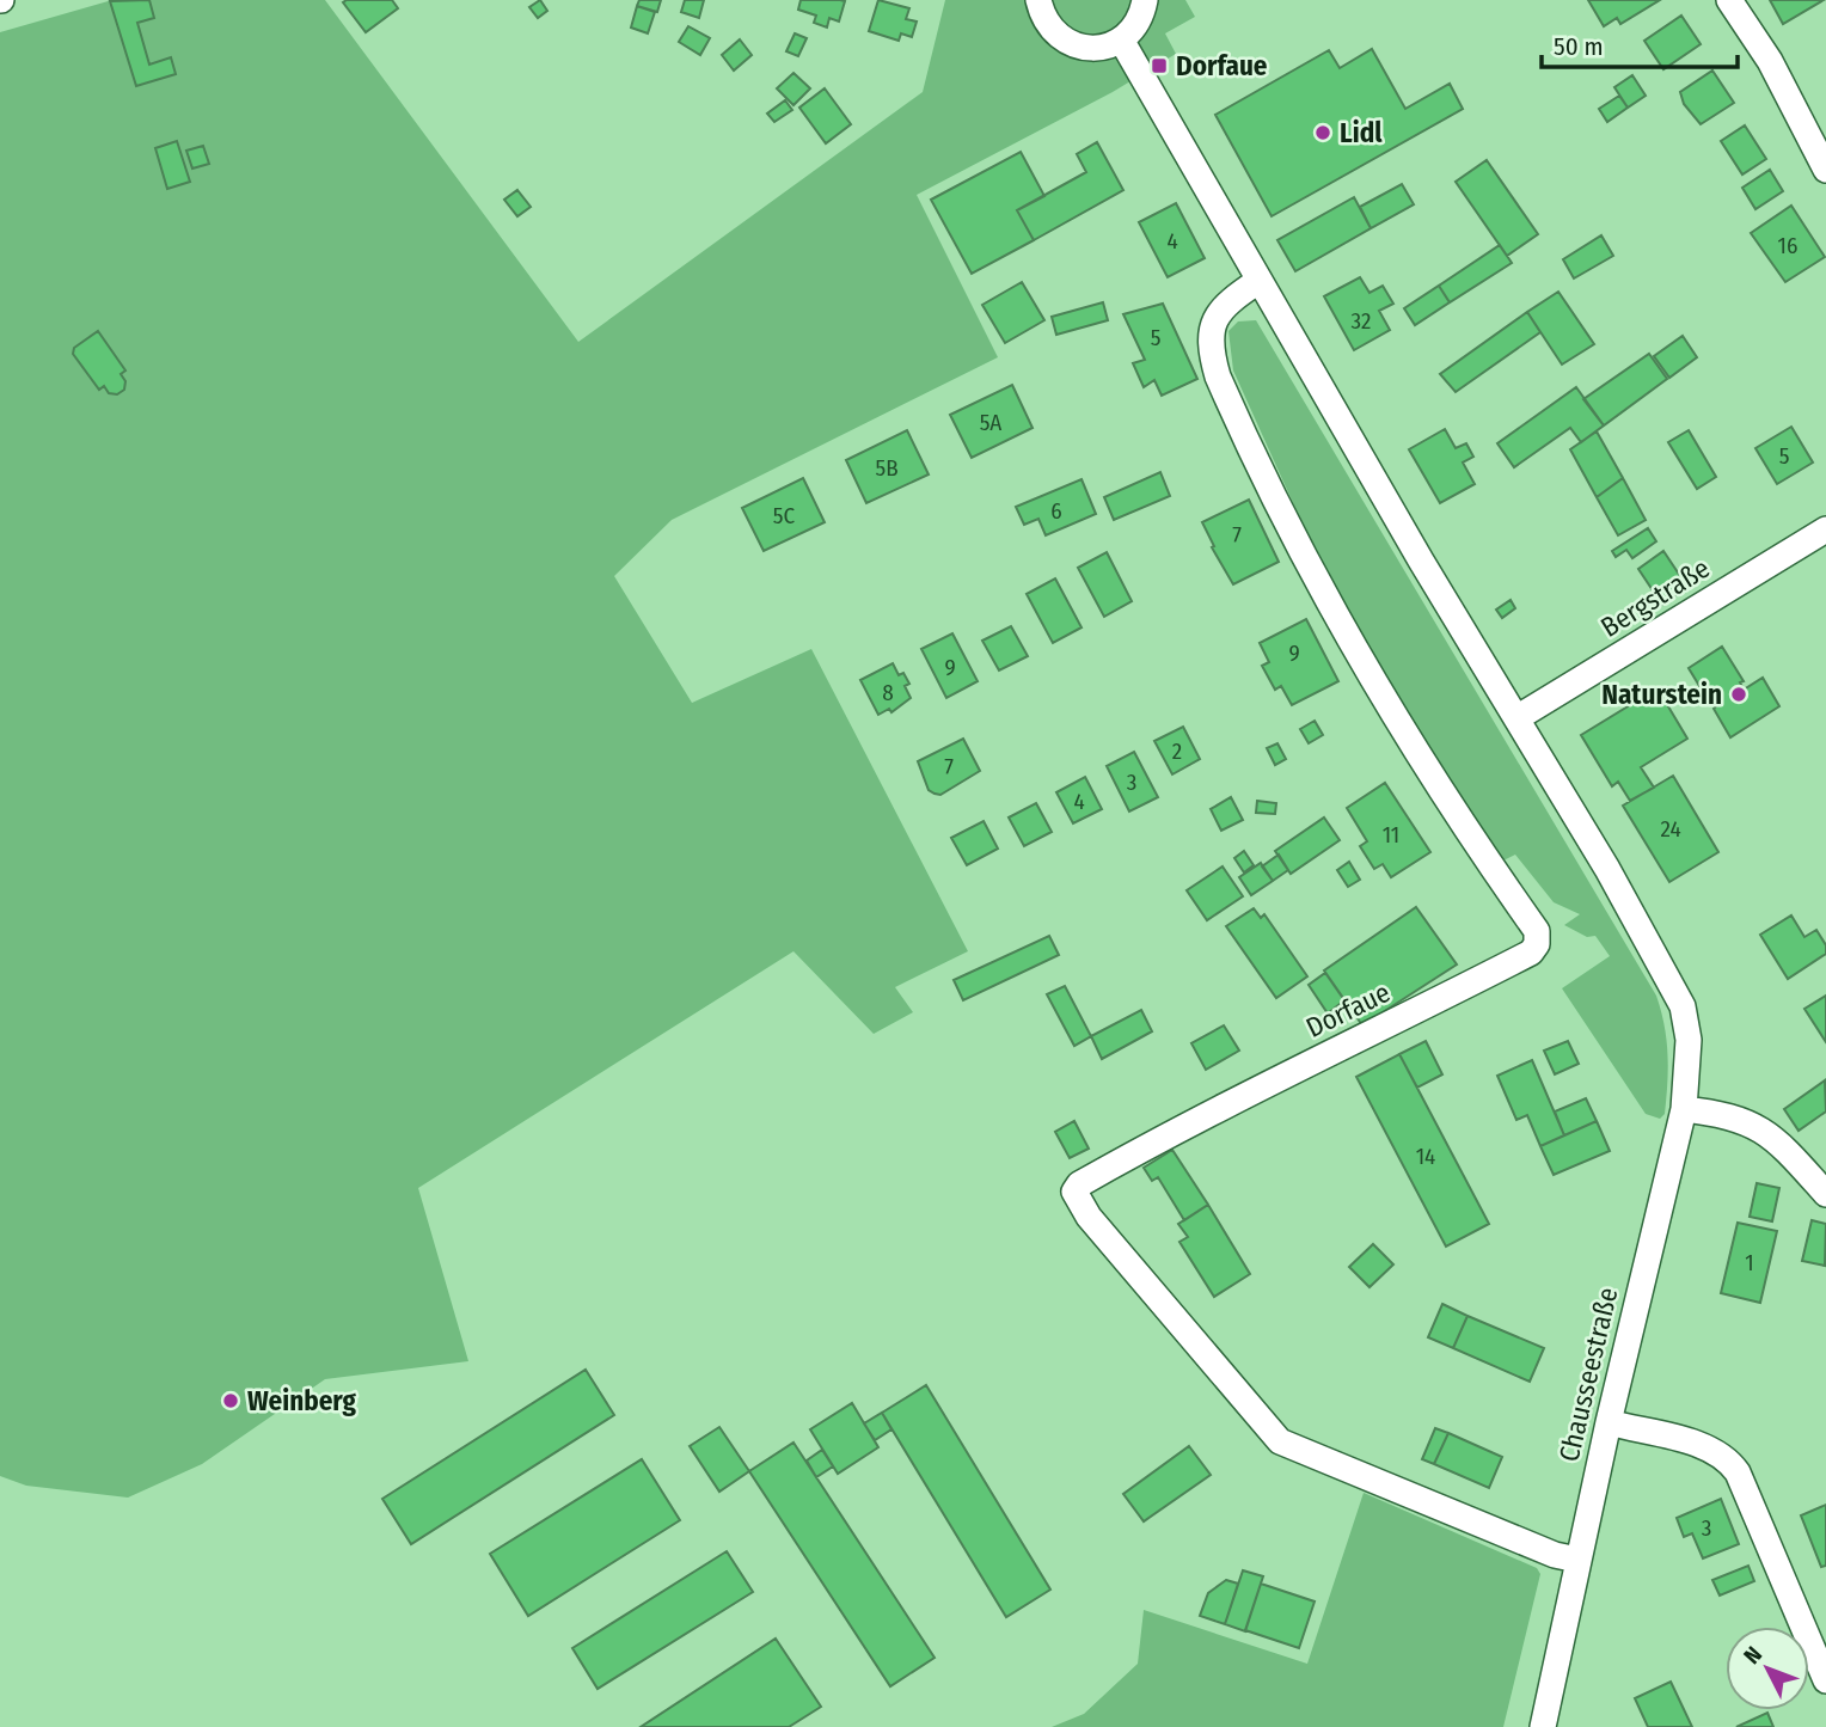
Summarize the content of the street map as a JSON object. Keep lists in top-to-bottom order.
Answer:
{
  "streets": {
    "street": ["Bergstraße", "Dorfaue", "Chausseestraße"]
  },
  "crossings": [
    ["Bergstraße", "Chausseestraße"],
    ["Dorfaue", "Chausseestraße"]
  ],
  "places": {
    "transit": ["Dorfaue"],
    "other": ["Lidl", "Naturstein", "Weinberg"]
  },
  "house_numbers": [
    "4",
    "16",
    "32",
    "5",
    "5A",
    "5",
    "5B",
    "6",
    "5C",
    "7",
    "9",
    "9",
    "8",
    "2",
    "7",
    "3",
    "4",
    "24",
    "11",
    "14",
    "1",
    "3"
  ],
  "scale_bar": "50 m",
  "north": "top left"
}
